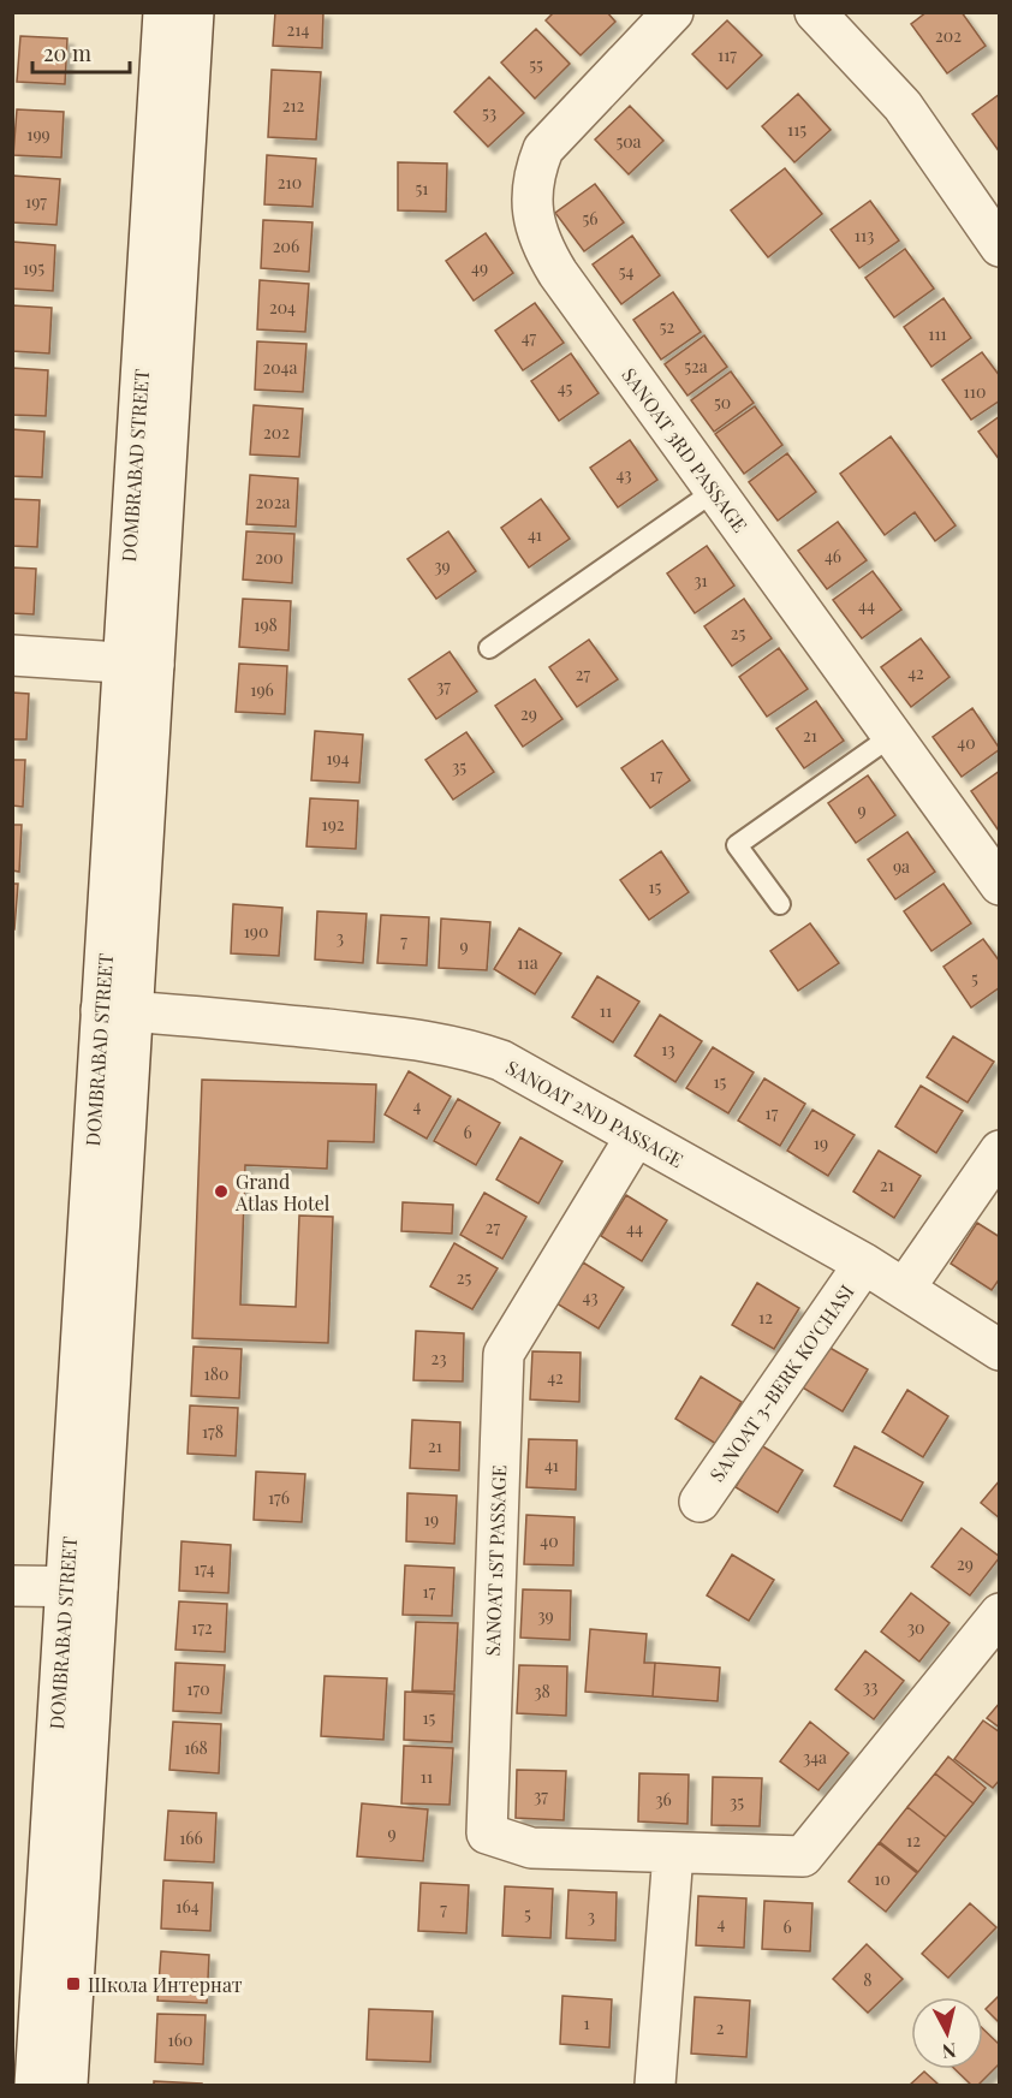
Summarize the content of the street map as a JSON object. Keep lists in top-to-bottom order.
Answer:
{
  "streets": {
    "street": [
      "SANOAT 3RD PASSAGE",
      "DOMBRABAD STREET",
      "SANOAT 2ND PASSAGE",
      "SANOAT 3-BERK KO'CHASI",
      "SANOAT 1ST PASSAGE"
    ]
  },
  "crossings": [
    ["DOMBRABAD STREET", "SANOAT 2ND PASSAGE"],
    ["SANOAT 2ND PASSAGE", "SANOAT 3-BERK KO'CHASI"],
    ["SANOAT 2ND PASSAGE", "SANOAT 1ST PASSAGE"]
  ],
  "places": {
    "other": ["Grand Atlas Hotel"],
    "transit": ["Школа Интернат"]
  },
  "house_numbers": [
    "214",
    "202",
    "117",
    "55",
    "212",
    "53",
    "115",
    "199",
    "50а",
    "210",
    "51",
    "197",
    "56",
    "113",
    "206",
    "195",
    "49",
    "54",
    "204",
    "52",
    "111",
    "47",
    "52а",
    "204а",
    "45",
    "110",
    "50",
    "202",
    "43",
    "202а",
    "41",
    "46",
    "200",
    "39",
    "31",
    "44",
    "198",
    "25",
    "42",
    "27",
    "37",
    "196",
    "29",
    "21",
    "40",
    "194",
    "35",
    "17",
    "9",
    "192",
    "9а",
    "15",
    "190",
    "3",
    "7",
    "9",
    "11а",
    "5",
    "11",
    "13",
    "15",
    "4",
    "17",
    "6",
    "19",
    "21",
    "27",
    "44",
    "25",
    "43",
    "12",
    "23",
    "180",
    "42",
    "178",
    "21",
    "41",
    "176",
    "19",
    "40",
    "29",
    "174",
    "17",
    "39",
    "172",
    "30",
    "33",
    "170",
    "38",
    "15",
    "168",
    "34а",
    "11",
    "37",
    "36",
    "35",
    "9",
    "166",
    "12",
    "10",
    "164",
    "7",
    "5",
    "3",
    "4",
    "6",
    "8",
    "1",
    "2",
    "160"
  ],
  "scale_bar": "20 m",
  "north": "bottom"
}
